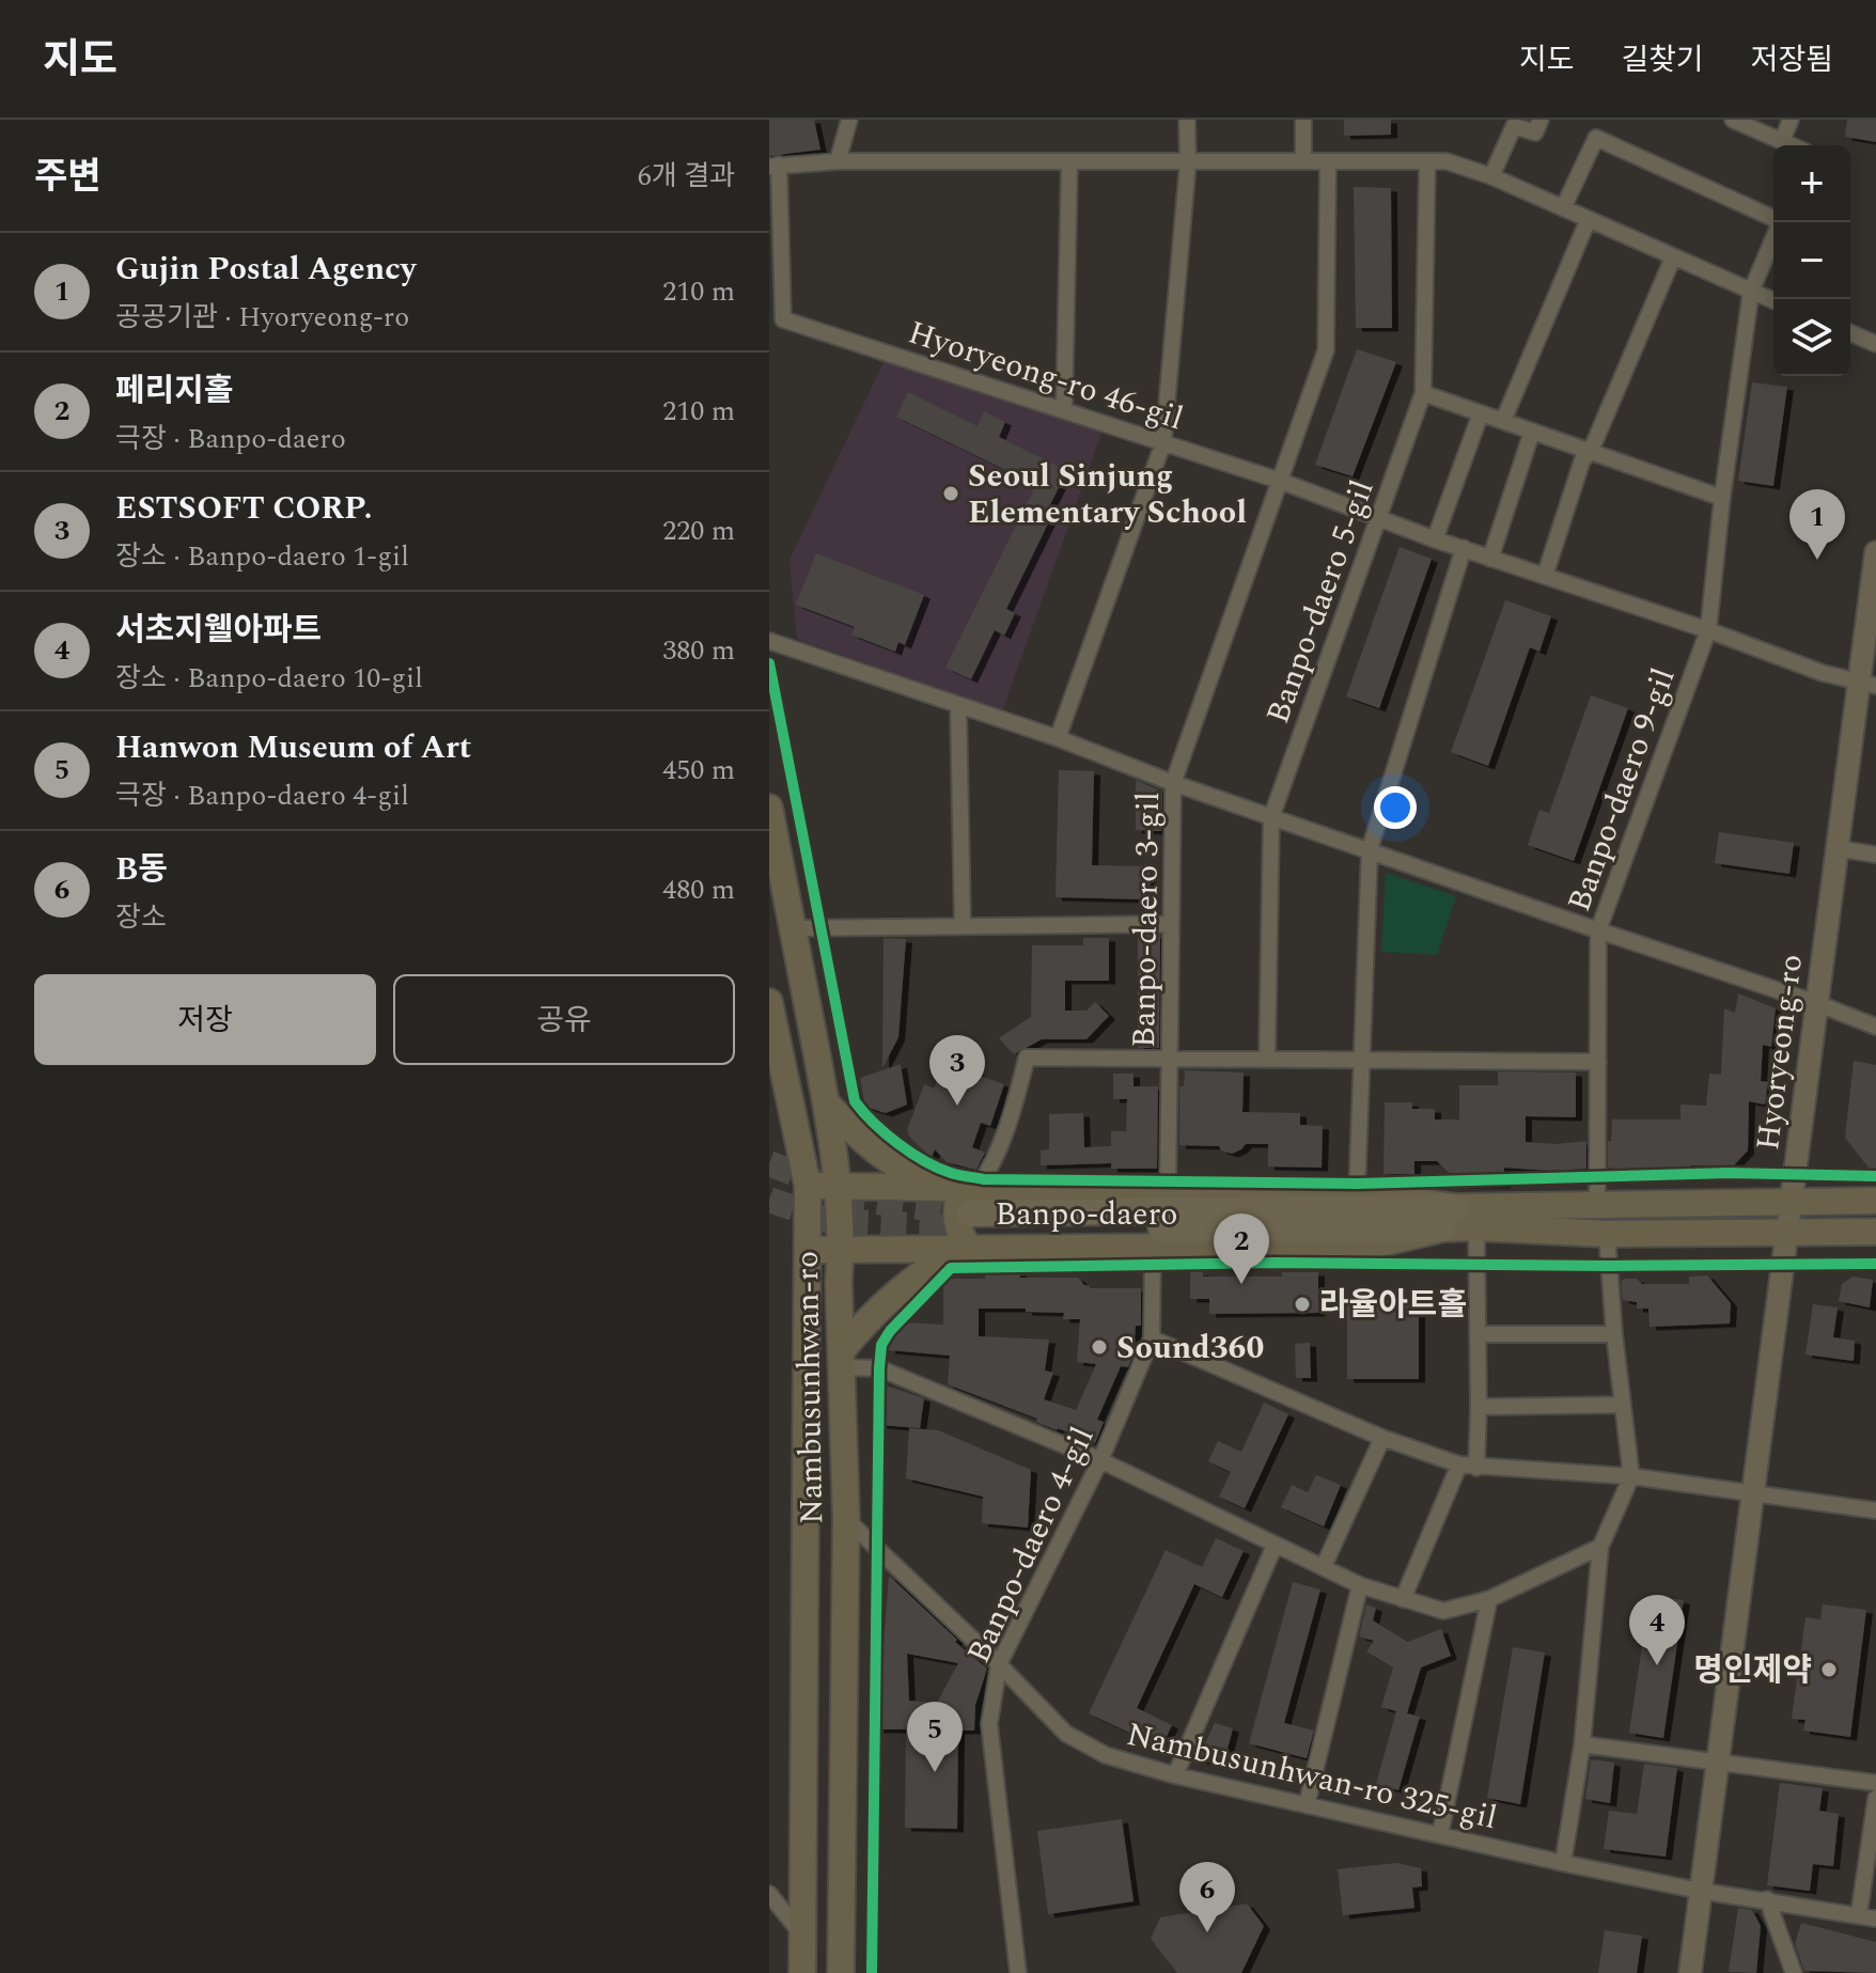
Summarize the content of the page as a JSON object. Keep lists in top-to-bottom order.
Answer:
{
  "streets": {
    "main road": ["Hyoryeong-ro", "Banpo-daero", "Nambusunhwan-ro"],
    "street": [
      "Hyoryeong-ro 46-gil",
      "Banpo-daero 5-gil",
      "Banpo-daero 9-gil",
      "Banpo-daero 3-gil",
      "Banpo-daero 4-gil",
      "Nambusunhwan-ro 325-gil"
    ]
  },
  "crossings": [
    ["Hyoryeong-ro 46-gil", "Banpo-daero 5-gil"],
    ["Hyoryeong-ro 46-gil", "Banpo-daero 9-gil"],
    ["Hyoryeong-ro 46-gil", "Banpo-daero 3-gil"],
    ["Hyoryeong-ro 46-gil", "Hyoryeong-ro"],
    ["Banpo-daero 9-gil", "Banpo-daero"],
    ["Banpo-daero 3-gil", "Banpo-daero"],
    ["Hyoryeong-ro", "Banpo-daero"],
    ["Hyoryeong-ro", "Nambusunhwan-ro 325-gil"],
    ["Banpo-daero", "Nambusunhwan-ro"],
    ["Banpo-daero", "Banpo-daero 4-gil"],
    ["Nambusunhwan-ro", "Nambusunhwan-ro 325-gil"],
    ["Banpo-daero 4-gil", "Nambusunhwan-ro 325-gil"]
  ],
  "places": [
    "Seoul Sinjung Elementary School",
    "라율아트홀",
    "Sound360",
    "명인제약"
  ],
  "page": {
    "header": "지도",
    "nav": ["지도", "길찾기", "저장됨"],
    "heading": ["주변", "6개 결과"],
    "map_buttons": ["+", "−"],
    "list": [
      {
        "mark": "1",
        "name": "Gujin Postal Agency",
        "note": "공공기관 · Hyoryeong-ro",
        "value": "210 m"
      },
      {
        "mark": "2",
        "name": "페리지홀",
        "note": "극장 · Banpo-daero",
        "value": "210 m"
      },
      {
        "mark": "3",
        "name": "ESTSOFT CORP.",
        "note": "장소 · Banpo-daero 1-gil",
        "value": "220 m"
      },
      {
        "mark": "4",
        "name": "서초지웰아파트",
        "note": "장소 · Banpo-daero 10-gil",
        "value": "380 m"
      },
      {
        "mark": "5",
        "name": "Hanwon Museum of Art",
        "note": "극장 · Banpo-daero 4-gil",
        "value": "450 m"
      },
      {
        "mark": "6",
        "name": "B동",
        "note": "장소",
        "value": "480 m"
      }
    ],
    "pins": [
      "1",
      "3",
      "2",
      "4",
      "5",
      "6"
    ],
    "buttons": ["저장", "공유"]
  }
}
